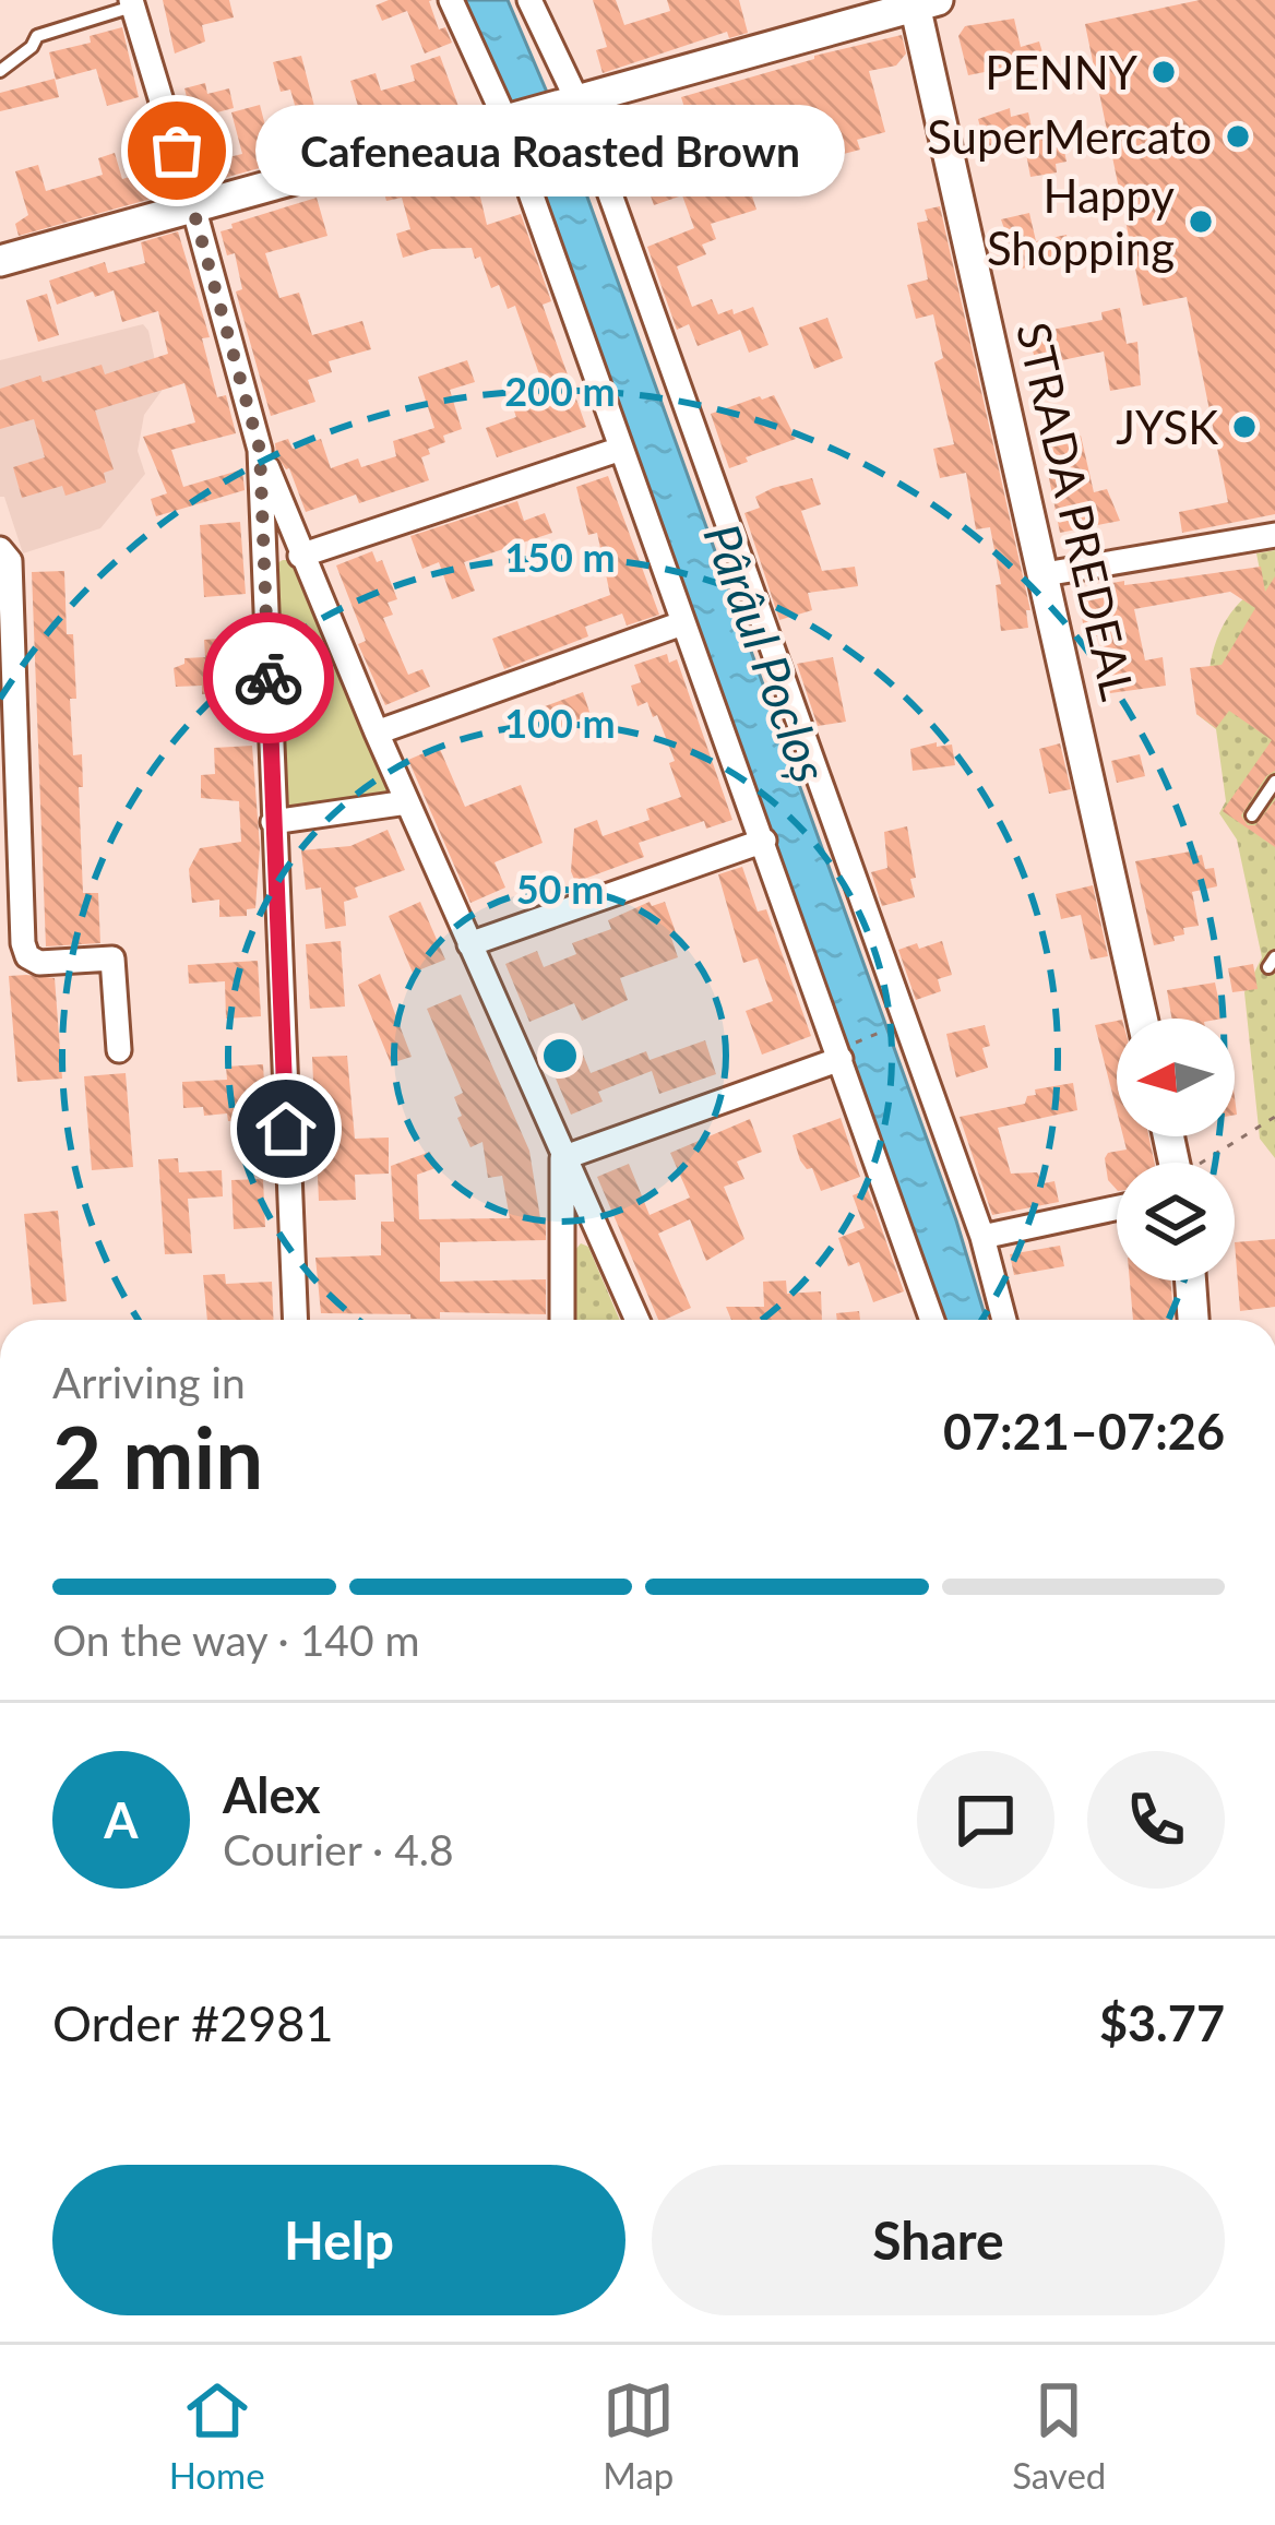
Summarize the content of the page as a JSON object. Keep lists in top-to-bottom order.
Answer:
{
  "streets": {
    "street": ["STRADA PREDEAL"]
  },
  "water": ["Pârâul Pocloș"],
  "places": [
    "PENNY",
    "SuperMercato",
    "Cafeneaua Roasted Brown",
    "Happy Shopping",
    "JYSK"
  ],
  "north": "left",
  "page": {
    "bubble": "Cafeneaua Roasted Brown",
    "heading": ["2 min", "Arriving in", "07:21–07:26"],
    "panel": [
      "Alex",
      "Courier · 4.8",
      "Order #2981",
      "$3.77"
    ],
    "bar": "On the way · 140 m",
    "round": "A",
    "buttons": ["Help", "Share"],
    "tabs": ["Home", "Map", "Saved"]
  },
  "rings": [
    "200 m",
    "150 m",
    "100 m",
    "50 m"
  ]
}
